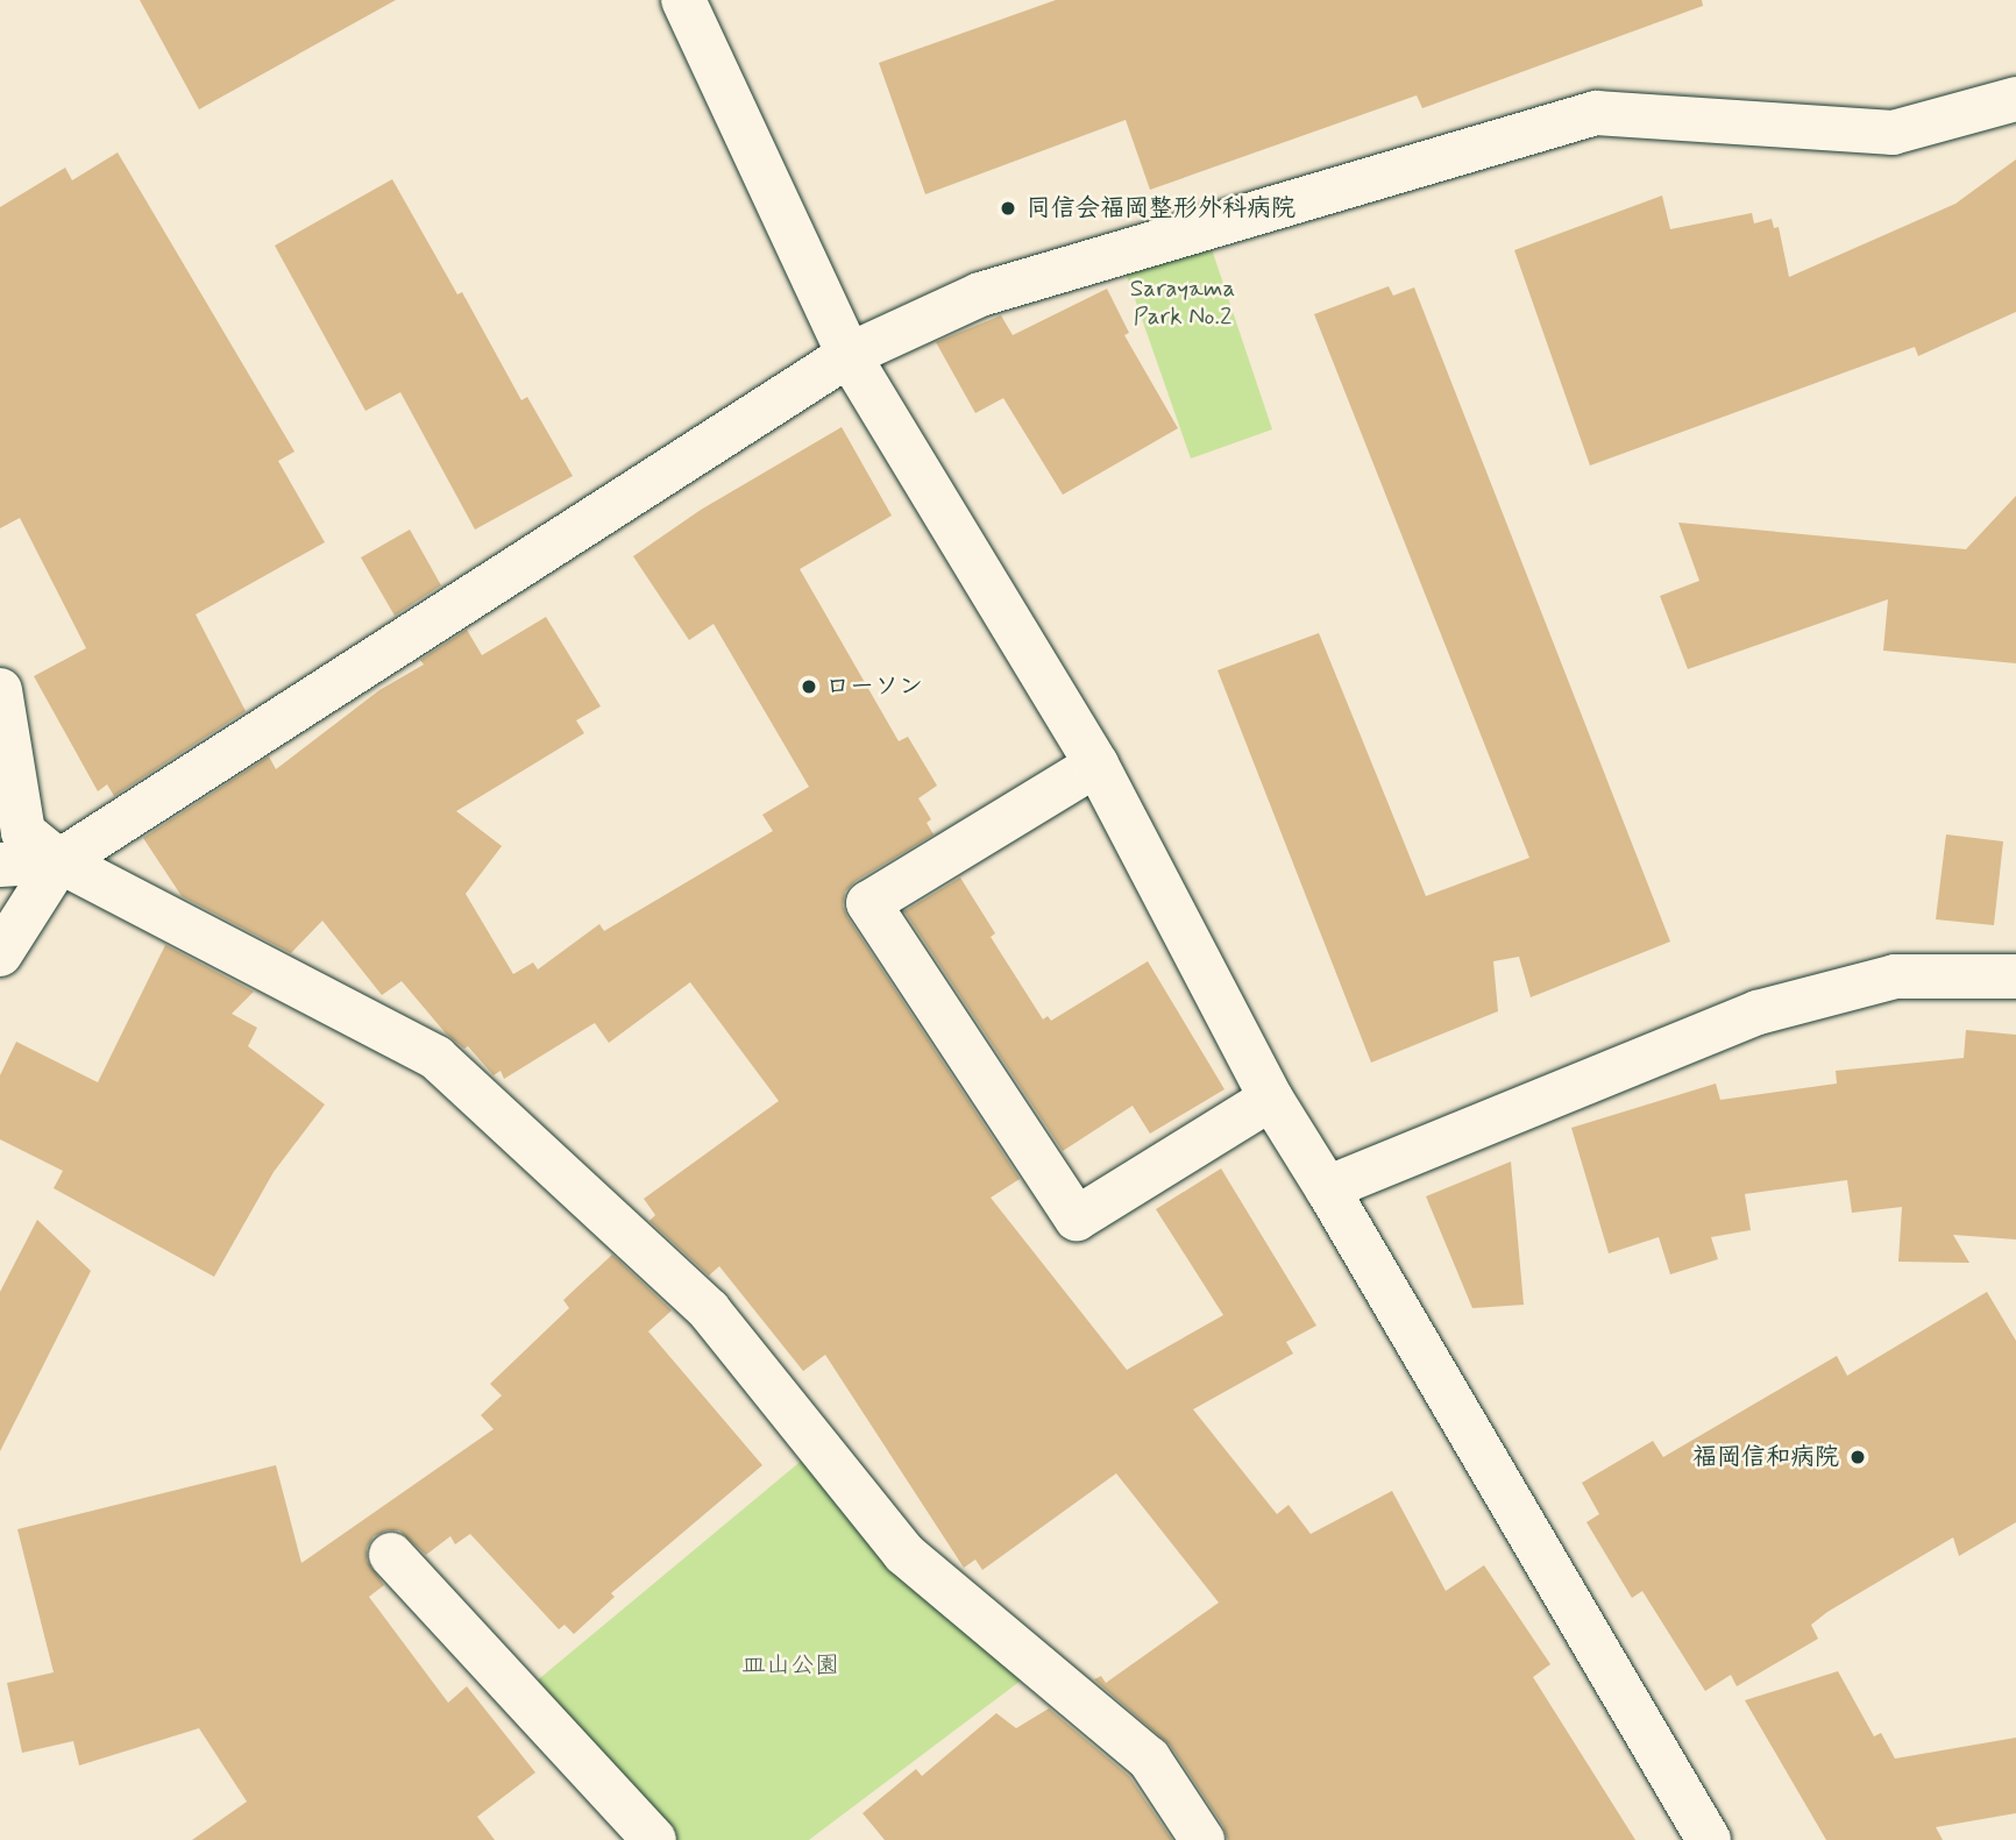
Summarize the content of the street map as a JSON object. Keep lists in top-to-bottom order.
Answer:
{
  "parks": ["Sarayama Park No.2", "皿山公園"],
  "places": ["同信会福岡整形外科病院", "ローソン", "福岡信和病院"]
}
